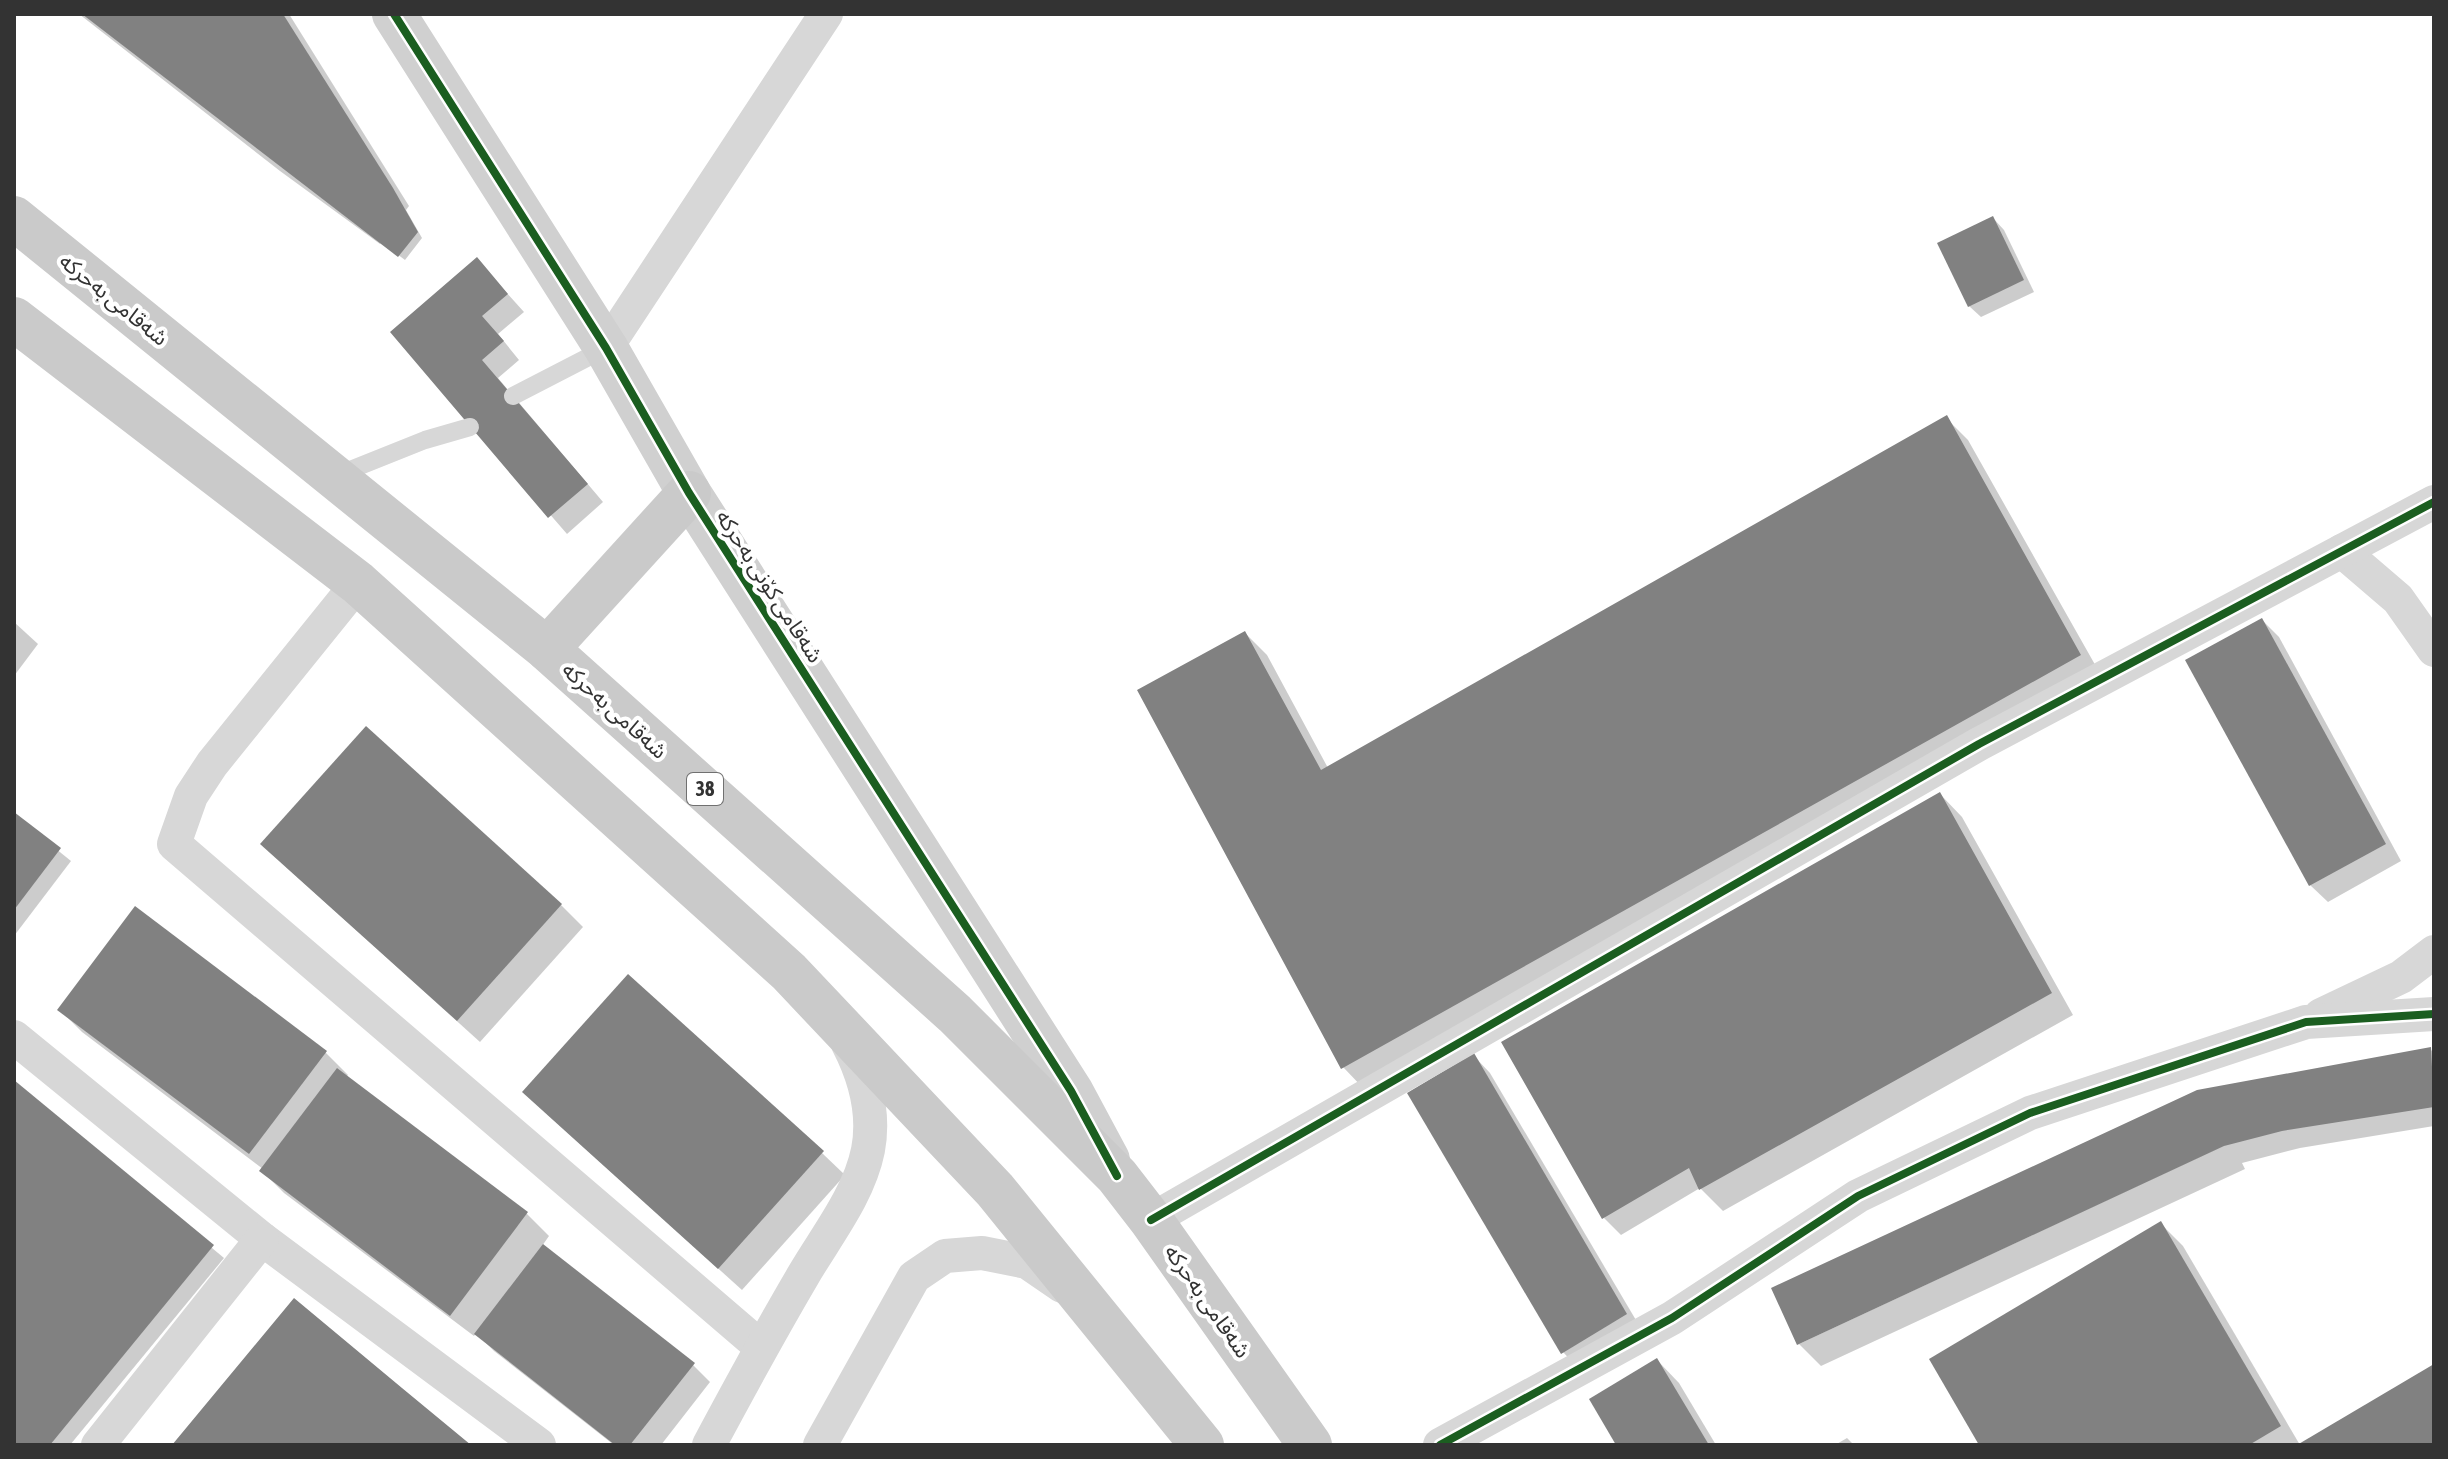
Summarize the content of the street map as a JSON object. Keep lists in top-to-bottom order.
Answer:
{
  "streets": {
    "main road": ["شەقامی بەحرکە", "38"],
    "street": ["شەقامی کۆنی بەحرکە"]
  },
  "crossings": [
    ["شەقامی بەحرکە", "شەقامی کۆنی بەحرکە"]
  ]
}
